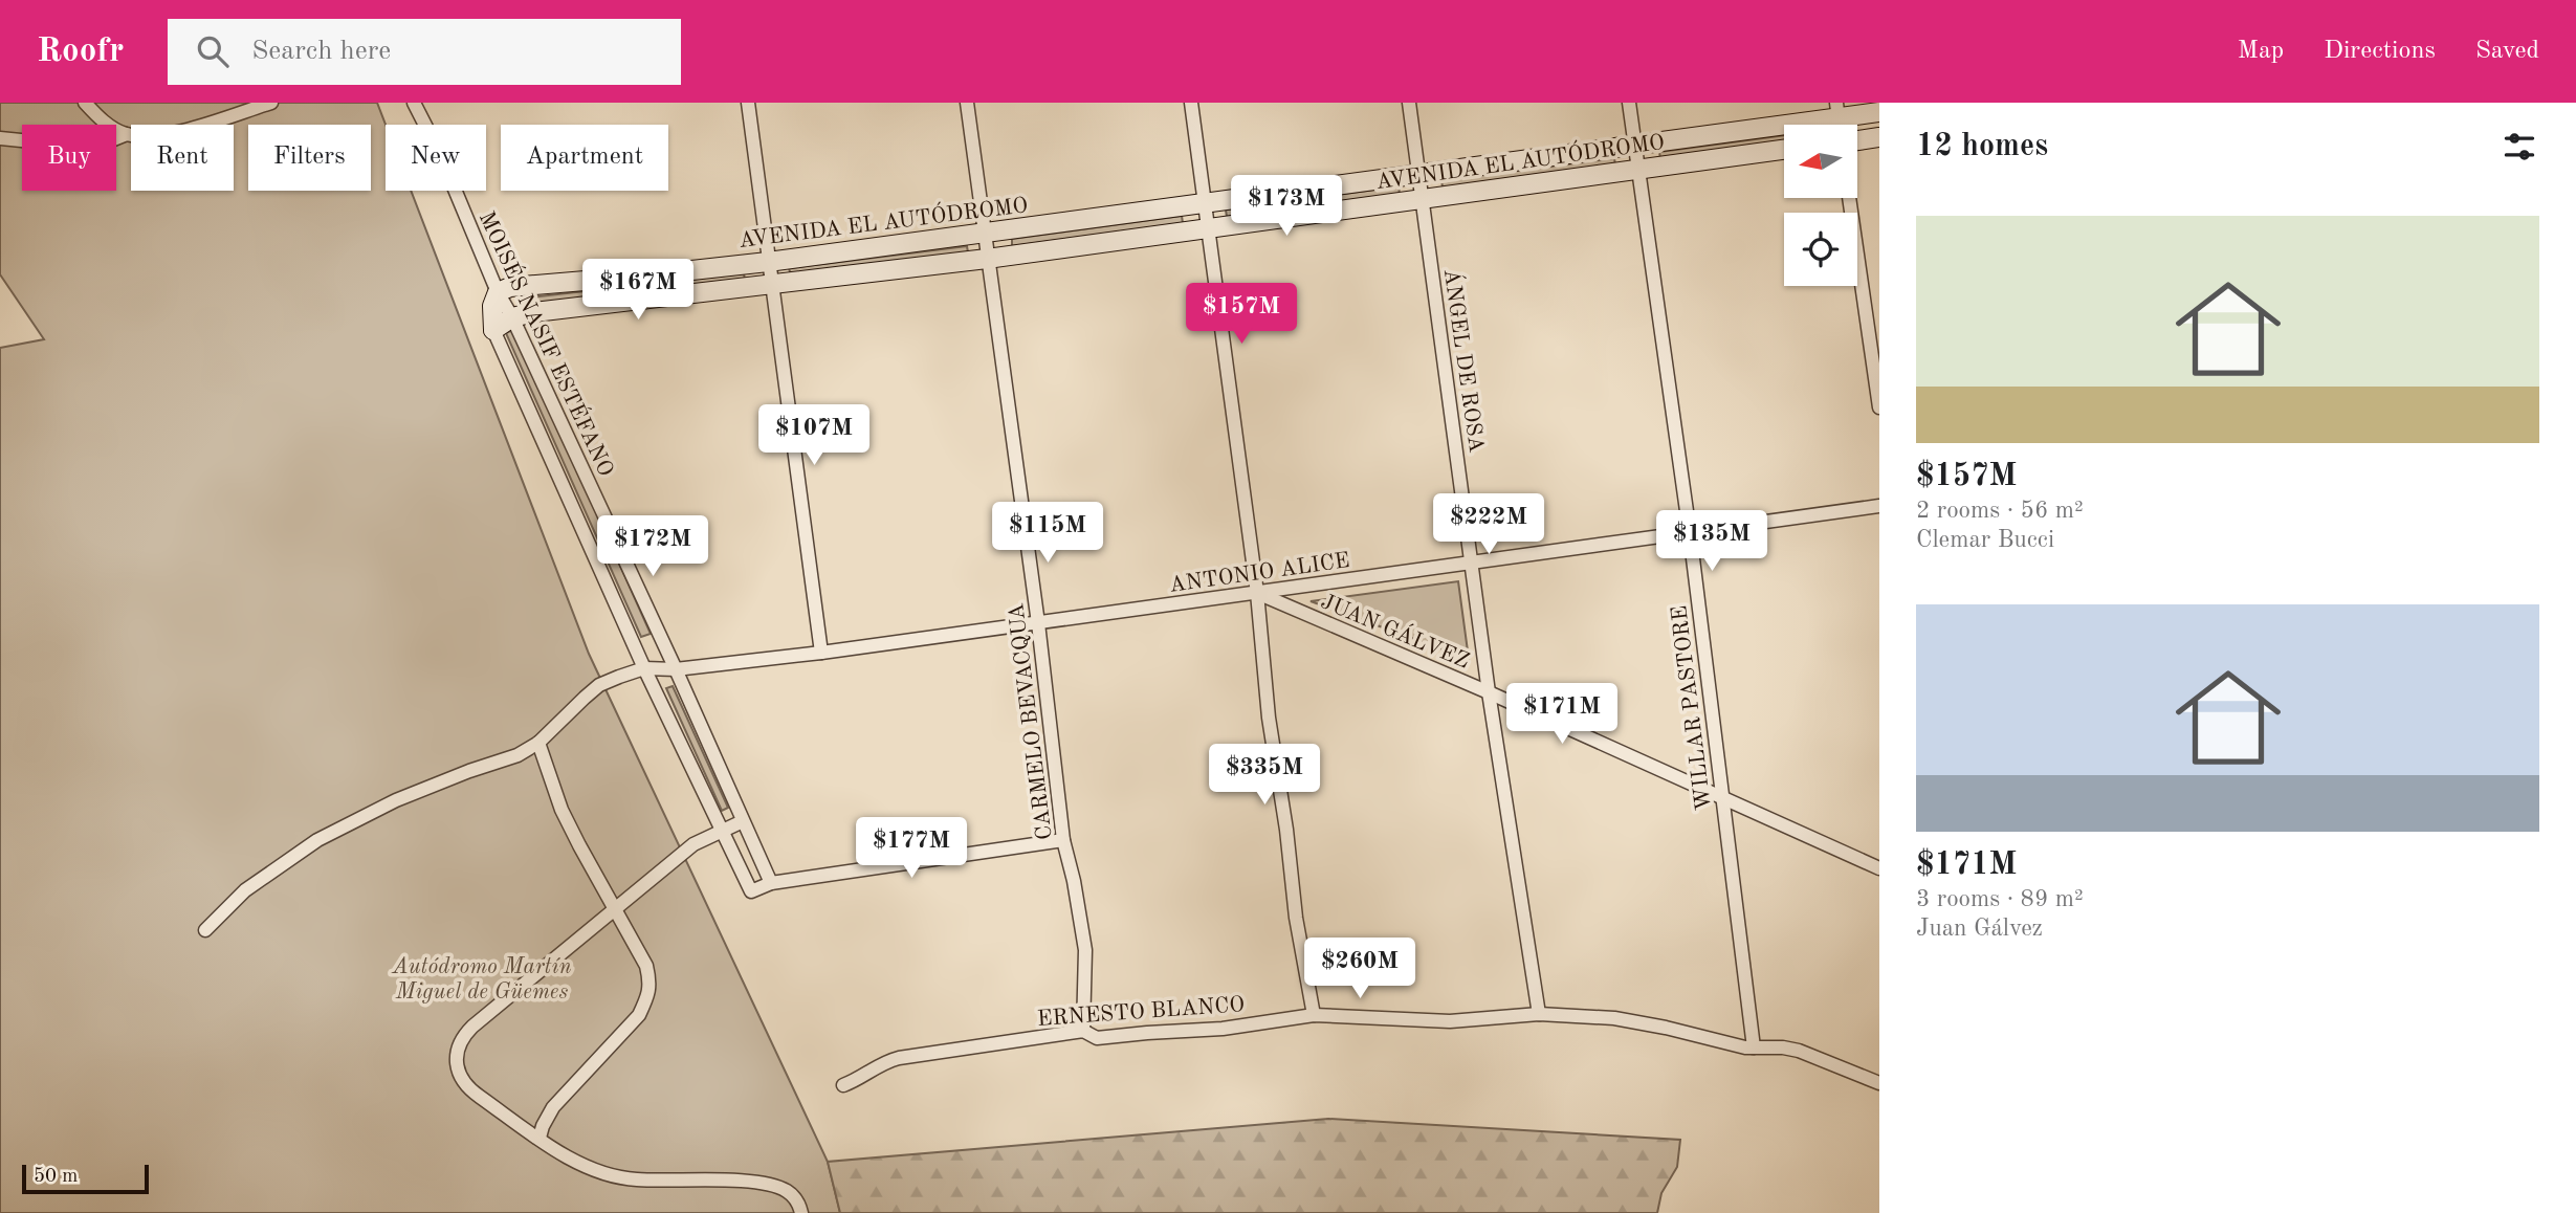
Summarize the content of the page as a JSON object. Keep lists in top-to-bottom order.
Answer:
{
  "streets": {
    "street": [
      "AVENIDA EL AUTÓDROMO",
      "MOISÉS NASIF ESTÉFANO",
      "ÁNGEL DE ROSA",
      "ANTONIO ALICE",
      "JUAN GÁLVEZ",
      "WILLAR PASTORE",
      "CARMELO BEVACQUA",
      "ERNESTO BLANCO"
    ]
  },
  "crossings": [
    ["AVENIDA EL AUTÓDROMO", "MOISÉS NASIF ESTÉFANO"],
    ["AVENIDA EL AUTÓDROMO", "ÁNGEL DE ROSA"],
    ["AVENIDA EL AUTÓDROMO", "WILLAR PASTORE"],
    ["AVENIDA EL AUTÓDROMO", "CARMELO BEVACQUA"],
    ["MOISÉS NASIF ESTÉFANO", "ANTONIO ALICE"],
    ["ÁNGEL DE ROSA", "ANTONIO ALICE"],
    ["ÁNGEL DE ROSA", "JUAN GÁLVEZ"],
    ["ÁNGEL DE ROSA", "ERNESTO BLANCO"],
    ["ANTONIO ALICE", "JUAN GÁLVEZ"],
    ["ANTONIO ALICE", "WILLAR PASTORE"],
    ["ANTONIO ALICE", "CARMELO BEVACQUA"],
    ["JUAN GÁLVEZ", "WILLAR PASTORE"],
    ["WILLAR PASTORE", "ERNESTO BLANCO"],
    ["CARMELO BEVACQUA", "ERNESTO BLANCO"]
  ],
  "parks": ["Autódromo Martín Miguel de Güemes"],
  "scale_bar": "50 m",
  "north": "left",
  "page": {
    "header": "Roofr",
    "search": "Search here",
    "nav": ["Map", "Directions", "Saved"],
    "heading": "12 homes",
    "chip": [
      "Buy",
      "Rent",
      "Filters",
      "New",
      "Apartment"
    ],
    "price": [
      "$173M",
      "$167M",
      "$157M",
      "$107M",
      "$222M",
      "$115M",
      "$135M",
      "$172M",
      "$171M",
      "$335M",
      "$177M",
      "$260M"
    ],
    "list": [
      {
        "name": "$157M",
        "note": "2 rooms · 56 m² · Clemar Bucci"
      },
      {
        "name": "$171M",
        "note": "3 rooms · 89 m² · Juan Gálvez"
      }
    ],
    "scale": "50 m"
  }
}
